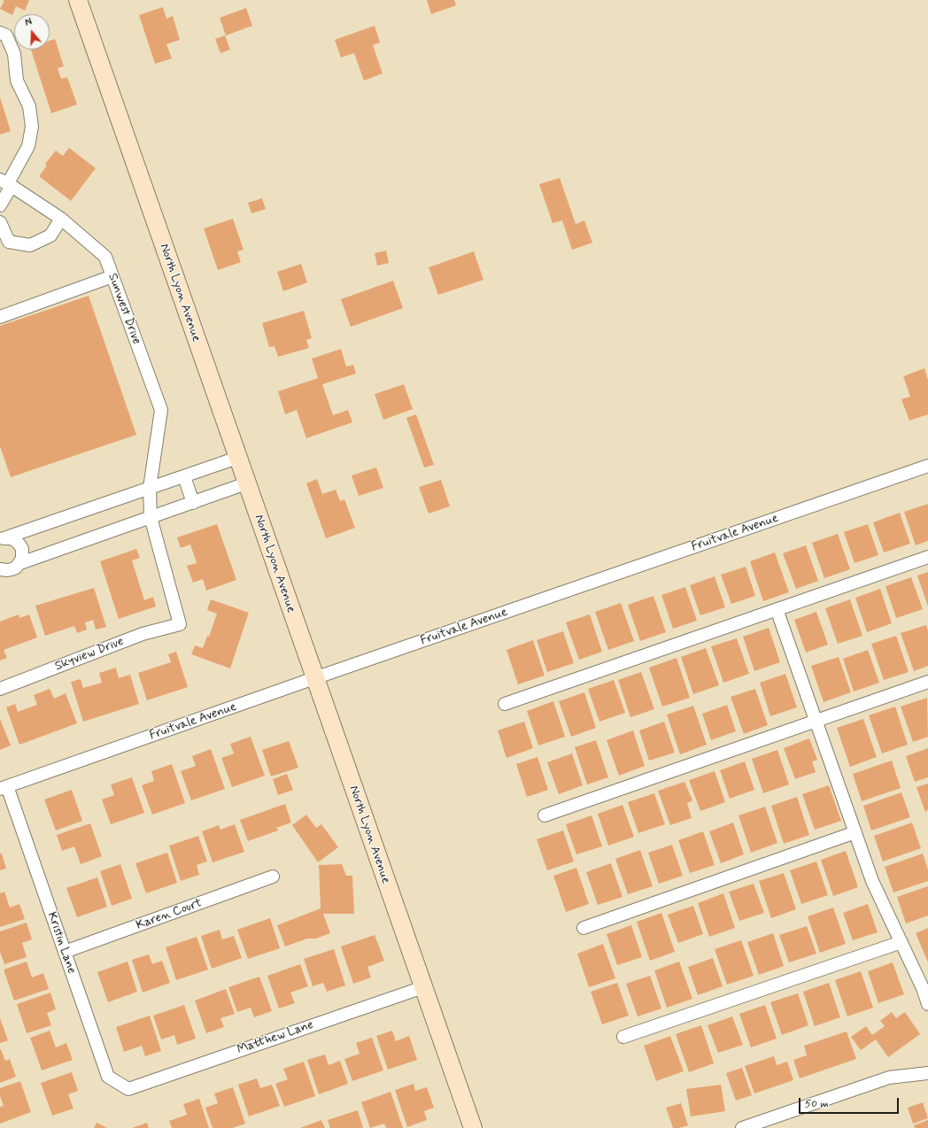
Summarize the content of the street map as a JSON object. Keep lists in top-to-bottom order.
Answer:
{
  "streets": {
    "street": [
      "North Lyon Avenue",
      "Sunwest Drive",
      "Fruitvale Avenue",
      "Skyview Drive",
      "Karen Court",
      "Kristin Lane",
      "Matthew Lane"
    ]
  },
  "crossings": [
    ["North Lyon Avenue", "Fruitvale Avenue"],
    ["North Lyon Avenue", "Matthew Lane"],
    ["Sunwest Drive", "Skyview Drive"],
    ["Fruitvale Avenue", "Kristin Lane"],
    ["Karen Court", "Kristin Lane"],
    ["Kristin Lane", "Matthew Lane"]
  ],
  "scale_bar": "50 m",
  "north": "top"
}
